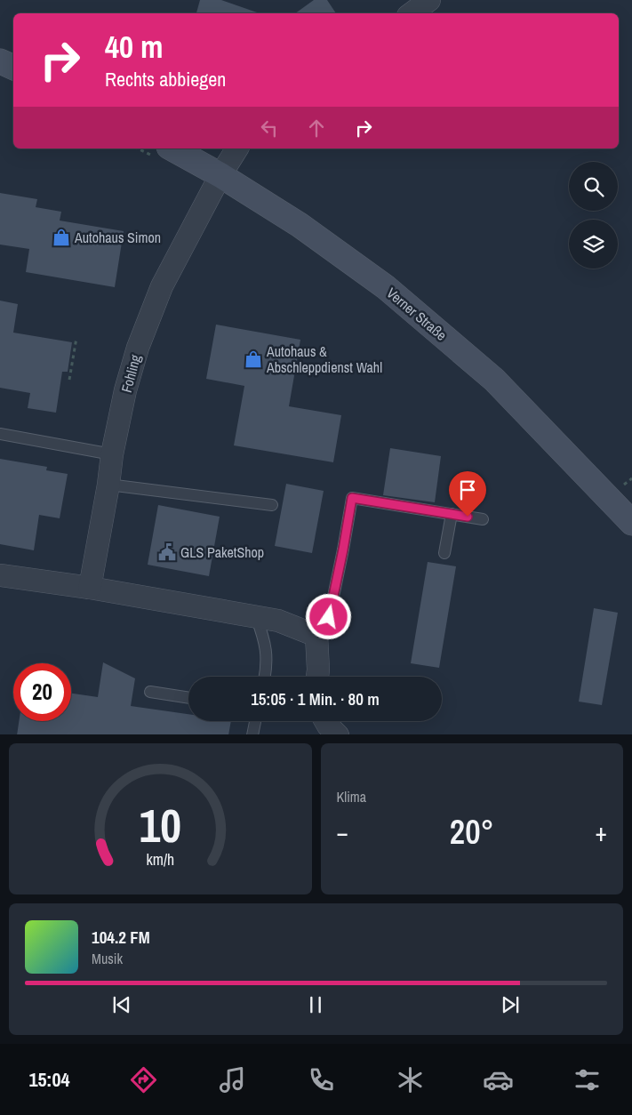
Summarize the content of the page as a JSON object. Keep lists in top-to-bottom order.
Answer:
{
  "streets": {
    "main road": ["Verner Straße"],
    "street": ["Fohling"]
  },
  "crossings": [
    ["Verner Straße", "Fohling"]
  ],
  "places": {
    "shop": ["Autohaus Simon", "Autohaus & Abschleppdienst Wahl"],
    "public building": ["GLS PaketShop"]
  },
  "page": {
    "turn": ["40 m", "Rechts abbiegen"],
    "limit": "20",
    "trip": "15:05 · 1 Min. · 80 m",
    "tile": "Klima",
    "heat": ["−", "20°", "+"],
    "song": ["104.2 FM", "Musik"],
    "tabs": "15:04",
    "gauge": ["10", "km/h"]
  }
}
